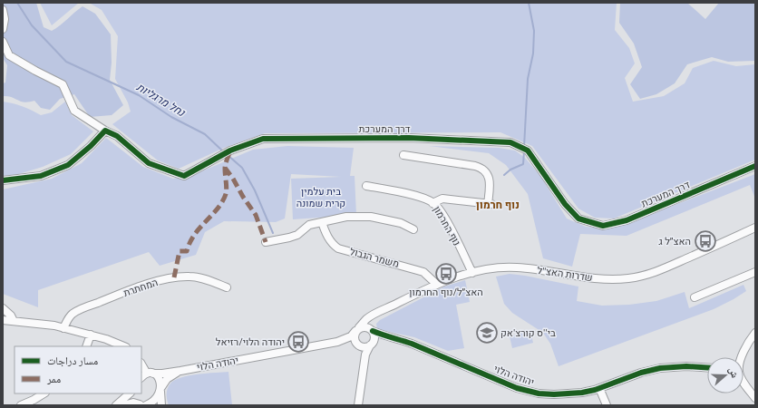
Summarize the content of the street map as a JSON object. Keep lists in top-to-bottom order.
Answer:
{
  "streets": {
    "street": [
      "דרך המערכת",
      "נוף החרמון",
      "משמר הגבול",
      "שדרות האצ\"ל",
      "המחתרת",
      "יהודה הלוי"
    ]
  },
  "crossings": [
    ["נוף החרמון", "שדרות האצ\"ל"],
    ["משמר הגבול", "שדרות האצ\"ל"],
    ["שדרות האצ\"ל", "יהודה הלוי"]
  ],
  "districts": ["נוף חרמון"],
  "water": ["נחל מרגליות"],
  "parks": ["בית עלמין קרית שמונה"],
  "places": {
    "bus stop": ["האצ״ל ג", "האצ״ל/נוף החרמון", "יהודה הלוי/רזיאל"],
    "school or university": ["בי''ס קורצ'אק"]
  },
  "legend": ["مسار دراجات", "ممر"],
  "north": "right"
}
